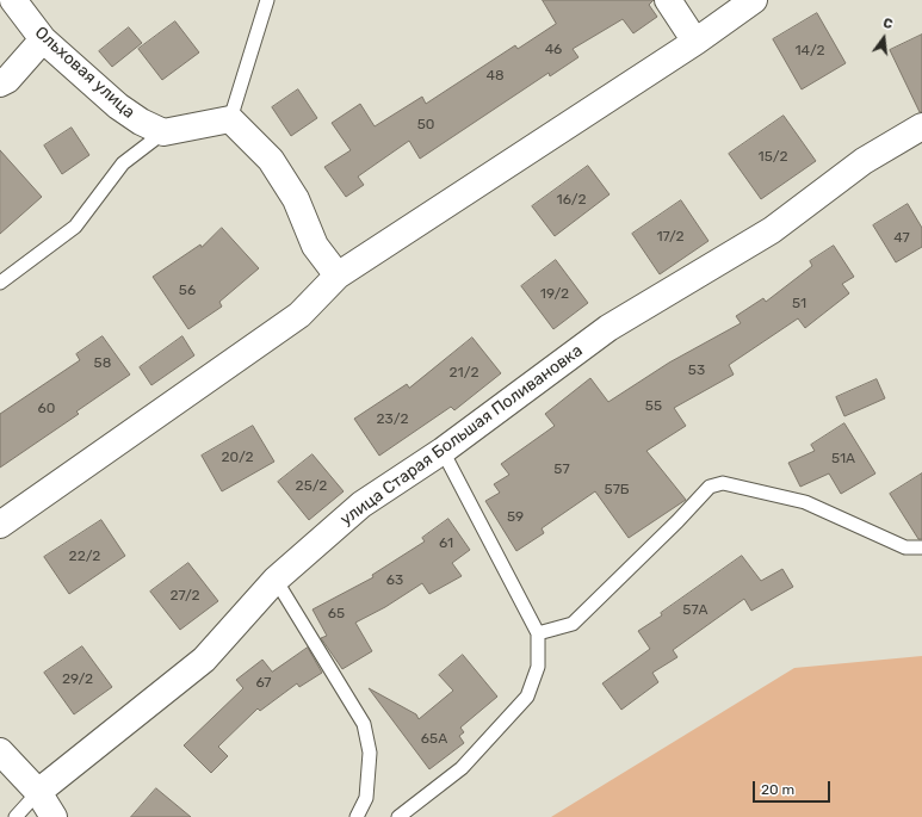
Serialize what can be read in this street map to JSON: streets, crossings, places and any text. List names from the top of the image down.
{
  "streets": {
    "street": ["Ольховая улица", "улица Старая Большая Поливановка"]
  },
  "house_numbers": [
    "46",
    "14/2",
    "48",
    "50",
    "15/2",
    "16/2",
    "17/2",
    "47",
    "56",
    "19/2",
    "51",
    "58",
    "53",
    "21/2",
    "55",
    "60",
    "23/2",
    "20/2",
    "51А",
    "57",
    "25/2",
    "57Б",
    "59",
    "61",
    "22/2",
    "63",
    "27/2",
    "57А",
    "65",
    "29/2",
    "67",
    "65А"
  ],
  "scale_bar": "20 m",
  "north": "top"
}
